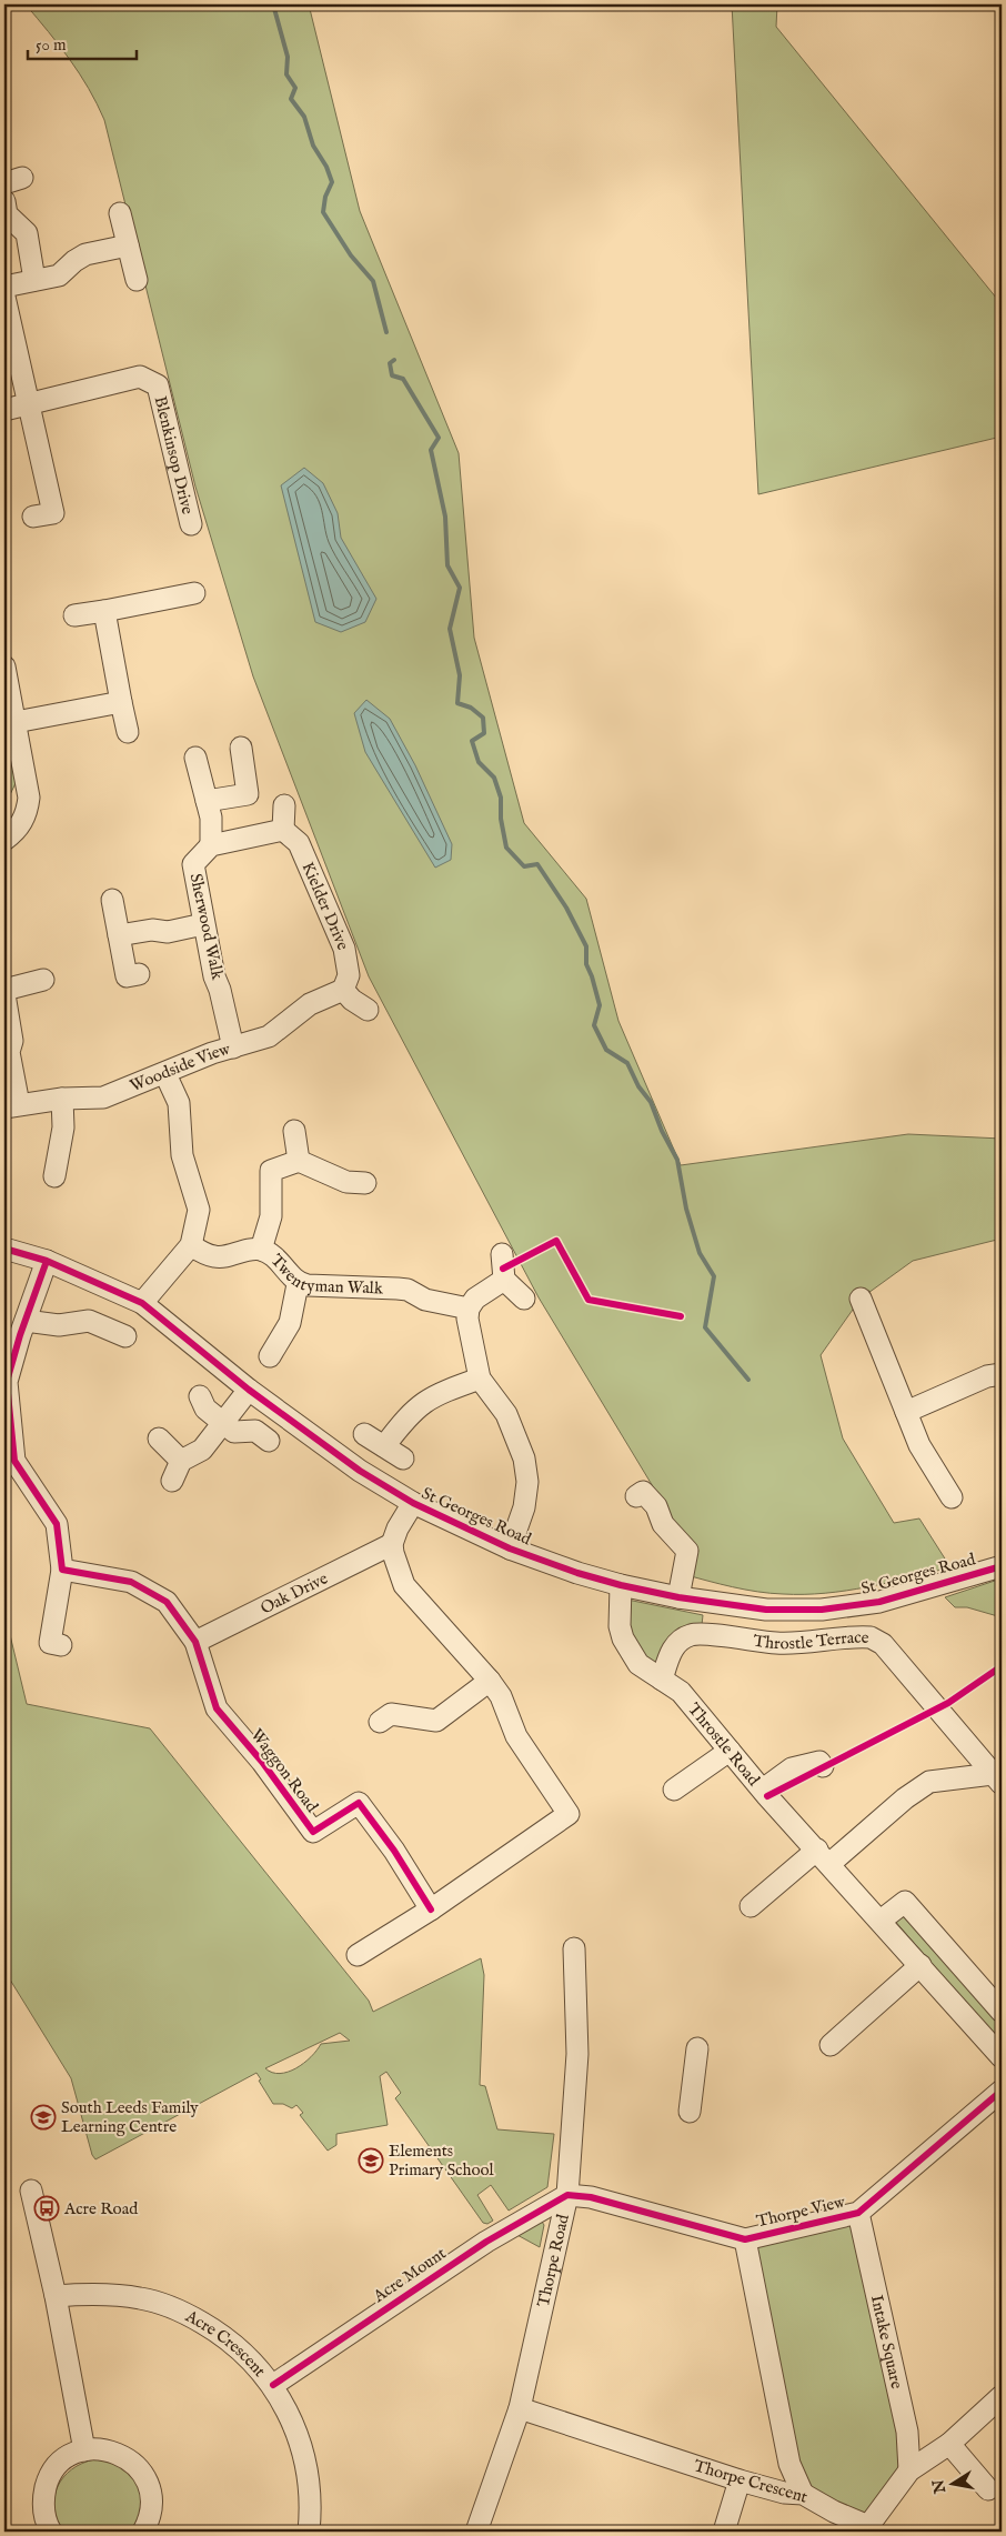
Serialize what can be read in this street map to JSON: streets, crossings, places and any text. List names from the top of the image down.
{
  "streets": {
    "street": [
      "Blenkinsop Drive",
      "Kielder Drive",
      "Sherwood Walk",
      "Woodside View",
      "Twentyman Walk",
      "St Georges Road",
      "Oak Drive",
      "Throstle Terrace",
      "Throstle Road",
      "Waggon Road",
      "Thorpe View",
      "Thorpe Road",
      "Acre Mount",
      "Intake Square",
      "Acre Crescent",
      "Thorpe Crescent"
    ]
  },
  "crossings": [
    ["Kielder Drive", "Woodside View"],
    ["Sherwood Walk", "Woodside View"],
    ["St Georges Road", "Throstle Road"],
    ["Oak Drive", "Waggon Road"],
    ["Throstle Terrace", "Throstle Road"],
    ["Thorpe View", "Thorpe Road"],
    ["Thorpe View", "Acre Mount"],
    ["Thorpe View", "Intake Square"],
    ["Thorpe Road", "Acre Mount"],
    ["Thorpe Road", "Thorpe Crescent"],
    ["Acre Mount", "Acre Crescent"],
    ["Intake Square", "Thorpe Crescent"]
  ],
  "places": {
    "school or university": ["South Leeds Family Learning Centre", "Elements Primary School"],
    "bus stop": ["Acre Road"]
  },
  "scale_bar": "50 m",
  "north": "left"
}
